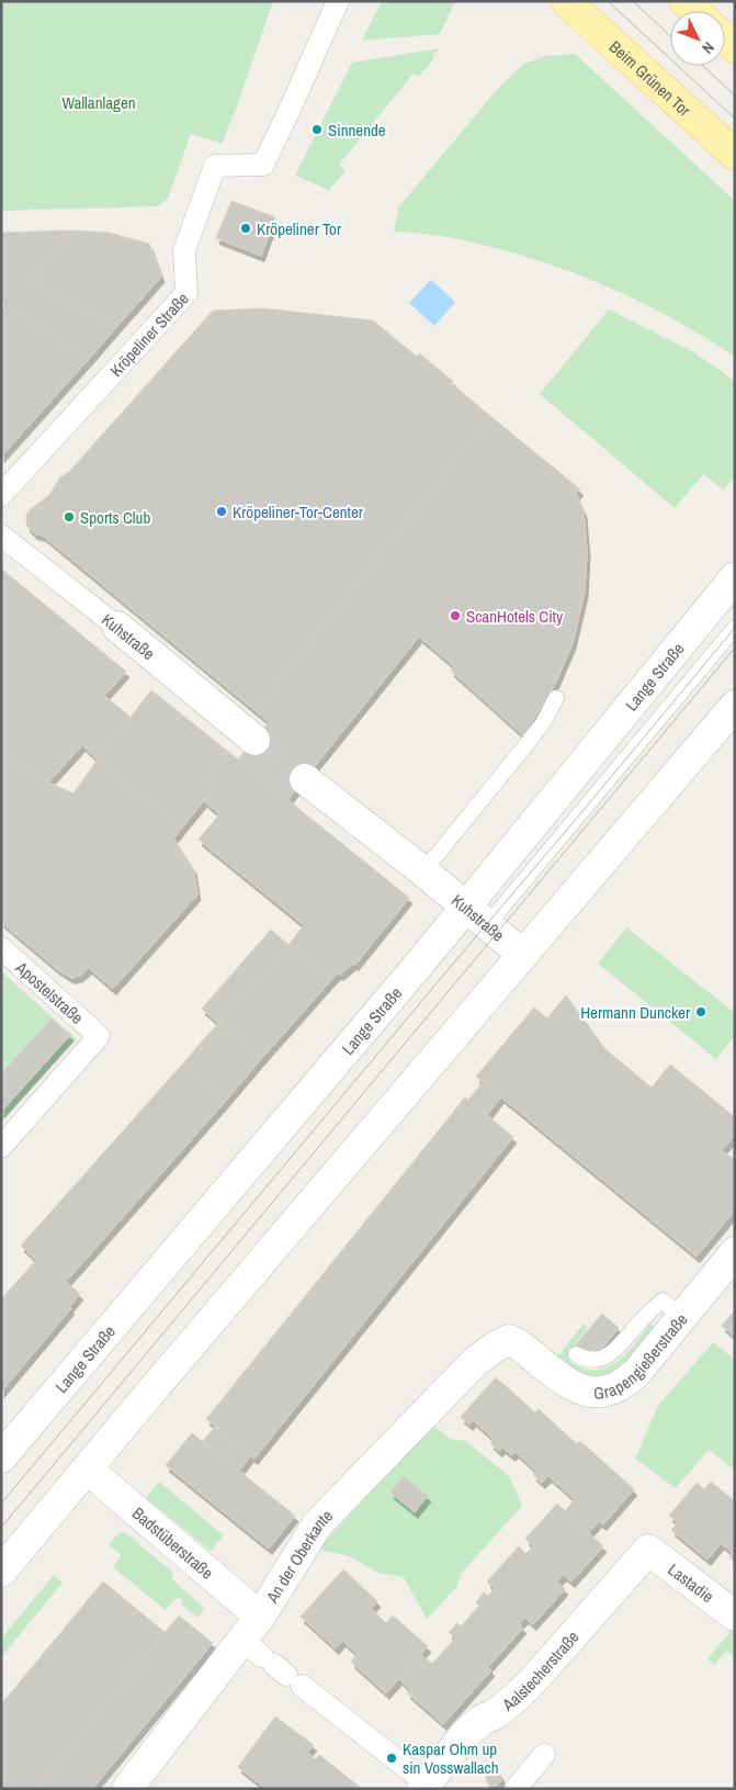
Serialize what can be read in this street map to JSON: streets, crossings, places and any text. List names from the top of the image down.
{
  "streets": {
    "main road": ["Beim Grünen Tor"],
    "street": [
      "Kröpeliner Straße",
      "Kuhstraße",
      "Lange Straße",
      "Apostelstraße",
      "Grapengießerstraße",
      "Badstüberstraße",
      "An der Oberkante",
      "Lastadie",
      "Aalstecherstraße"
    ]
  },
  "crossings": [
    ["Kuhstraße", "Lange Straße"],
    ["Grapengießerstraße", "An der Oberkante"],
    ["Badstüberstraße", "An der Oberkante"],
    ["Badstüberstraße", "Aalstecherstraße"],
    ["Lastadie", "Aalstecherstraße"]
  ],
  "parks": ["Wallanlagen"],
  "places": [
    "Sinnende",
    "Kröpeliner Tor",
    "Kröpeliner-Tor-Center",
    "Sports Club",
    "ScanHotels City",
    "Hermann Duncker",
    "Kaspar Ohm up sin Vosswallach"
  ],
  "north": "bottom right"
}
